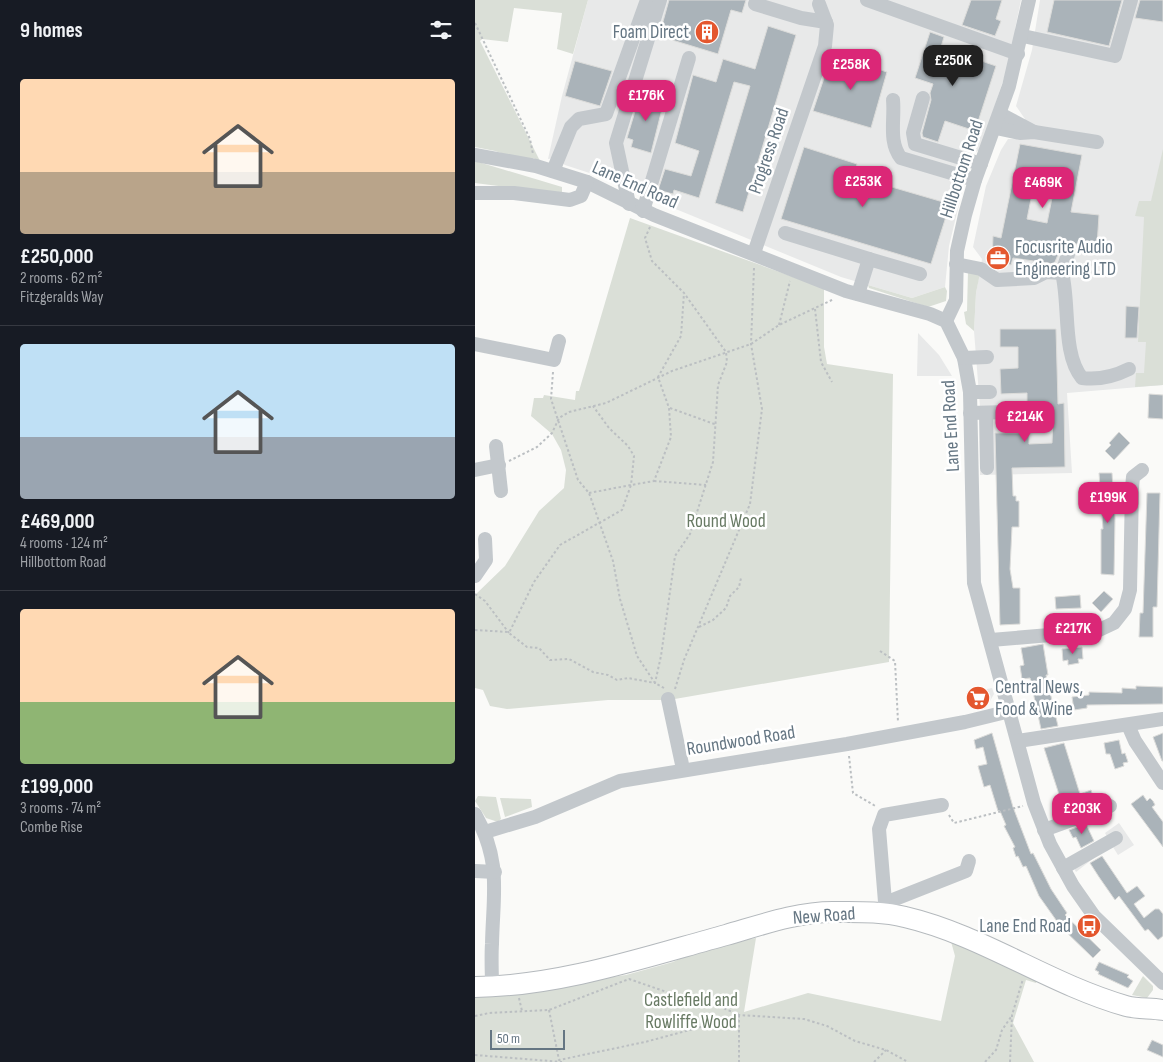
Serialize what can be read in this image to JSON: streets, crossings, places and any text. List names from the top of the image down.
{
  "streets": {
    "highway": ["New Road"],
    "street": [
      "Progress Road",
      "Hillbottom Road",
      "Lane End Road",
      "Roundwood Road"
    ]
  },
  "crossings": [
    ["Progress Road", "Lane End Road"],
    ["Hillbottom Road", "Lane End Road"],
    ["Lane End Road", "Roundwood Road"]
  ],
  "parks": ["Round Wood", "Castlefield and Rowliffe Wood"],
  "places": {
    "building": ["Foam Direct"],
    "office": ["Focusrite Audio Engineering LTD"],
    "supermarket": ["Central News, Food & Wine"],
    "bus stop": ["Lane End Road"]
  },
  "scale_bar": "50 m",
  "page": {
    "heading": "9 homes",
    "price": [
      "£250K",
      "£258K",
      "£176K",
      "£253K",
      "£469K",
      "£214K",
      "£199K",
      "£217K",
      "£203K"
    ],
    "list": [
      {
        "name": "£250,000",
        "note": "2 rooms · 62 m² · Fitzgeralds Way"
      },
      {
        "name": "£469,000",
        "note": "4 rooms · 124 m² · Hillbottom Road"
      },
      {
        "name": "£199,000",
        "note": "3 rooms · 74 m² · Combe Rise"
      }
    ],
    "scale": "50 m"
  }
}
